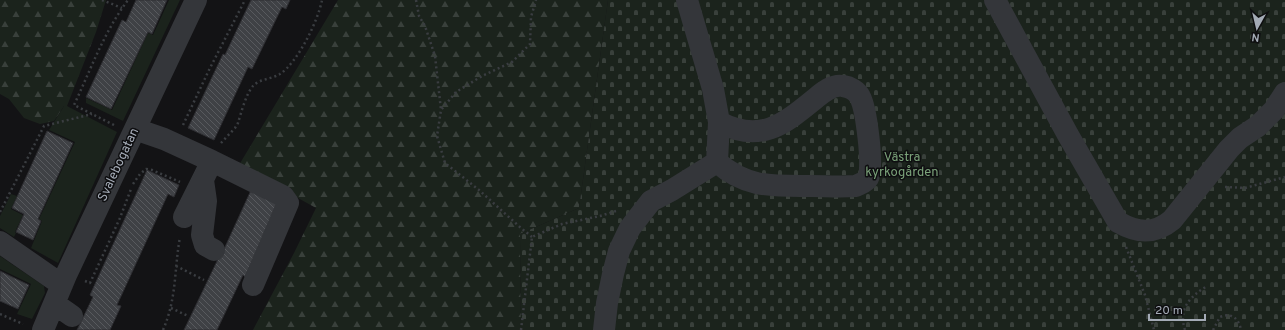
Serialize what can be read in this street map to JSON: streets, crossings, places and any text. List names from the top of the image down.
{
  "streets": {
    "street": ["Svalebogatan"]
  },
  "parks": ["Västra kyrkogården"],
  "scale_bar": "20 m",
  "north": "bottom"
}
